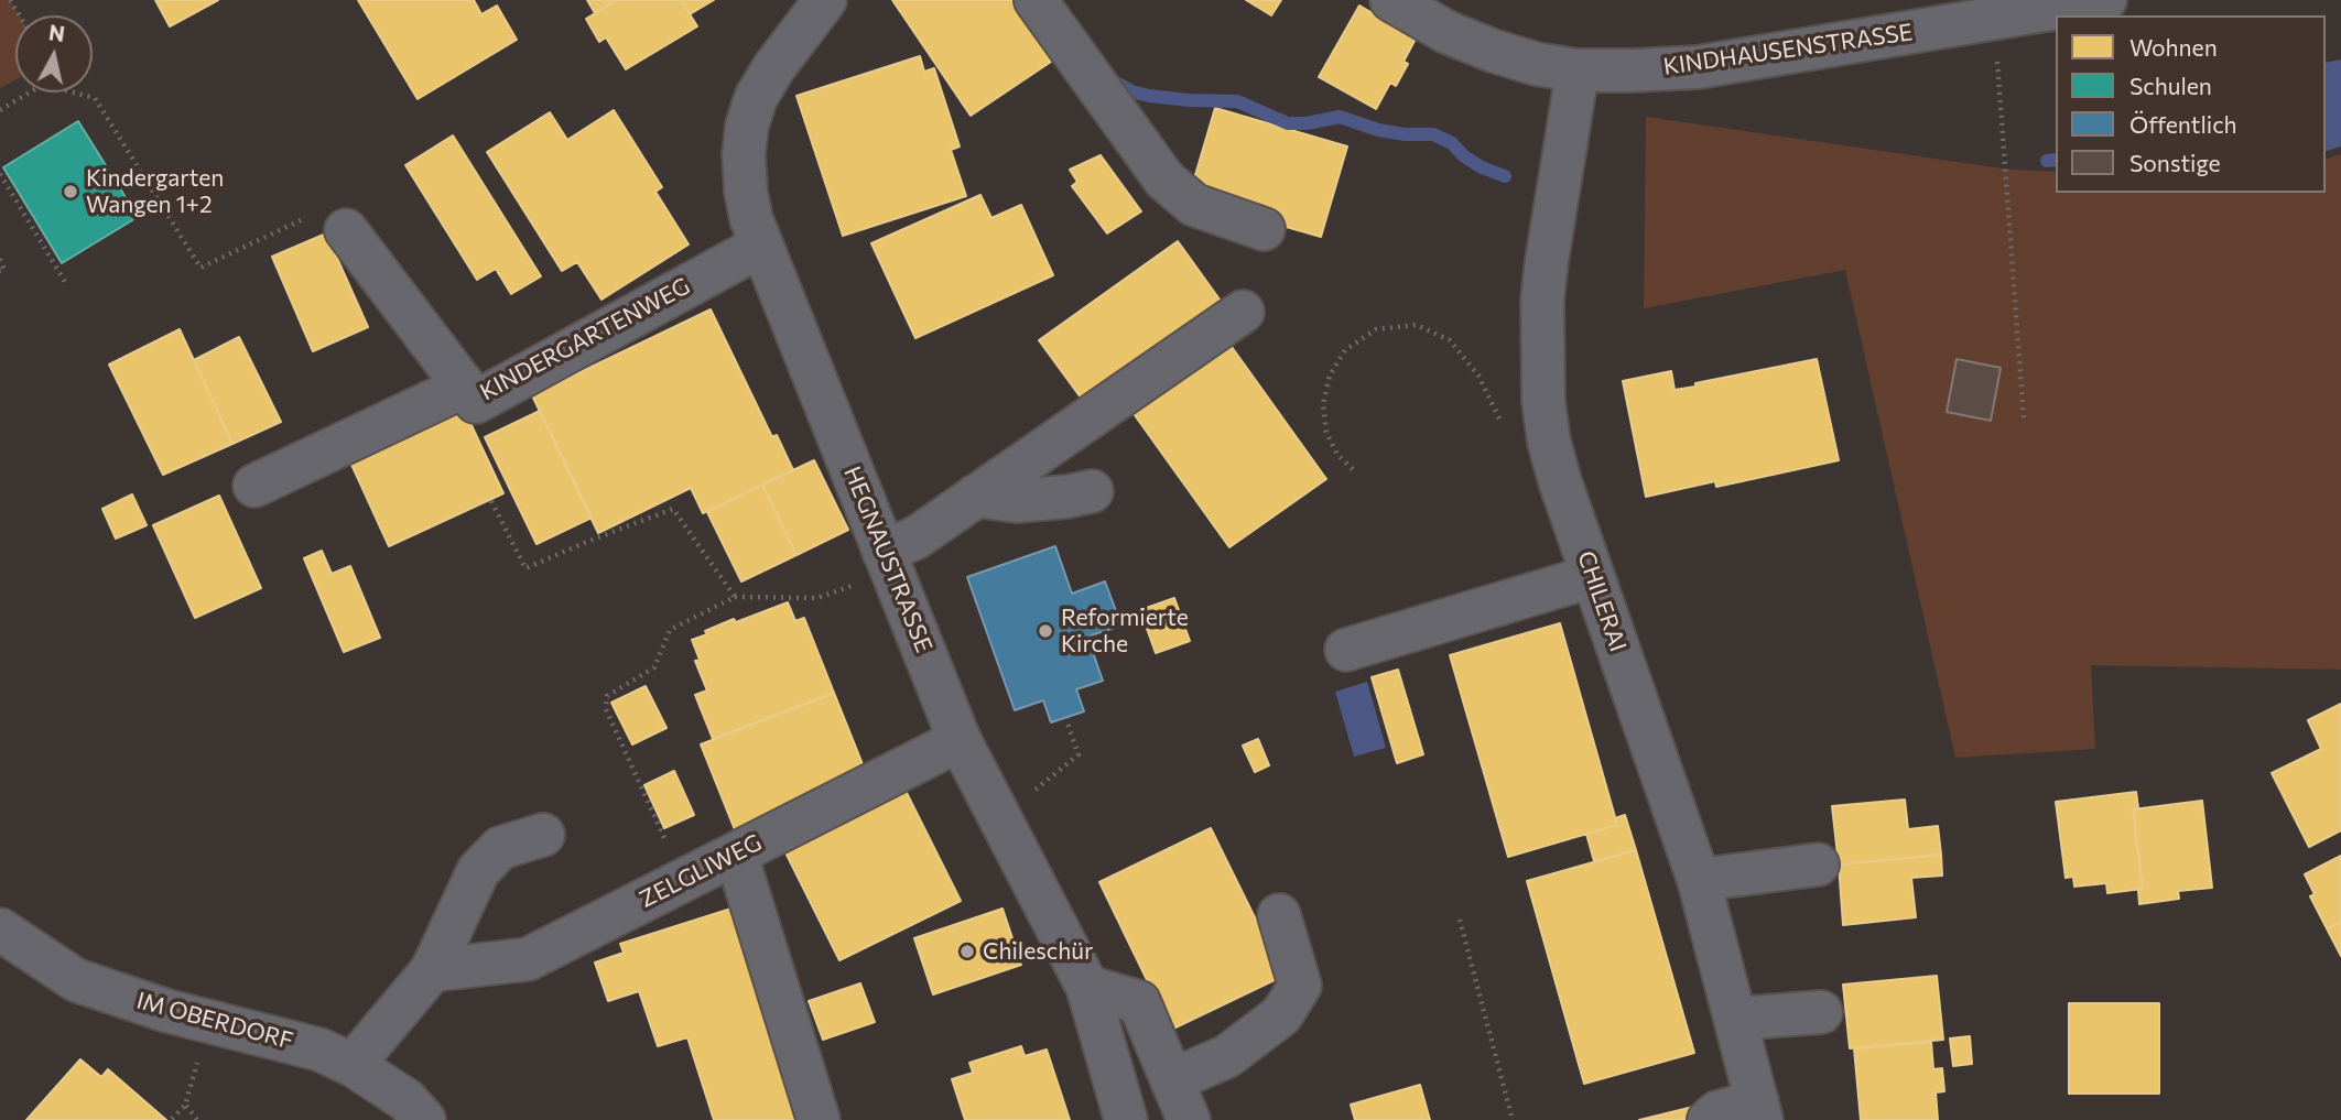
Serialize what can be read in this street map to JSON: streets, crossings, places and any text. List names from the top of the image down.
{
  "streets": {
    "street": [
      "KINDHAUSENSTRASSE",
      "KINDERGARTENWEG",
      "HEGNAUSTRASSE",
      "CHILERAI",
      "ZELGLIWEG",
      "IM OBERDORF"
    ]
  },
  "crossings": [
    ["KINDHAUSENSTRASSE", "CHILERAI"],
    ["KINDERGARTENWEG", "HEGNAUSTRASSE"],
    ["HEGNAUSTRASSE", "ZELGLIWEG"]
  ],
  "places": ["Kindergarten Wangen 1+2", "Reformierte Kirche", "Chileschür"],
  "legend": [
    "Wohnen",
    "Schulen",
    "Öffentlich",
    "Sonstige"
  ],
  "north": "top"
}
